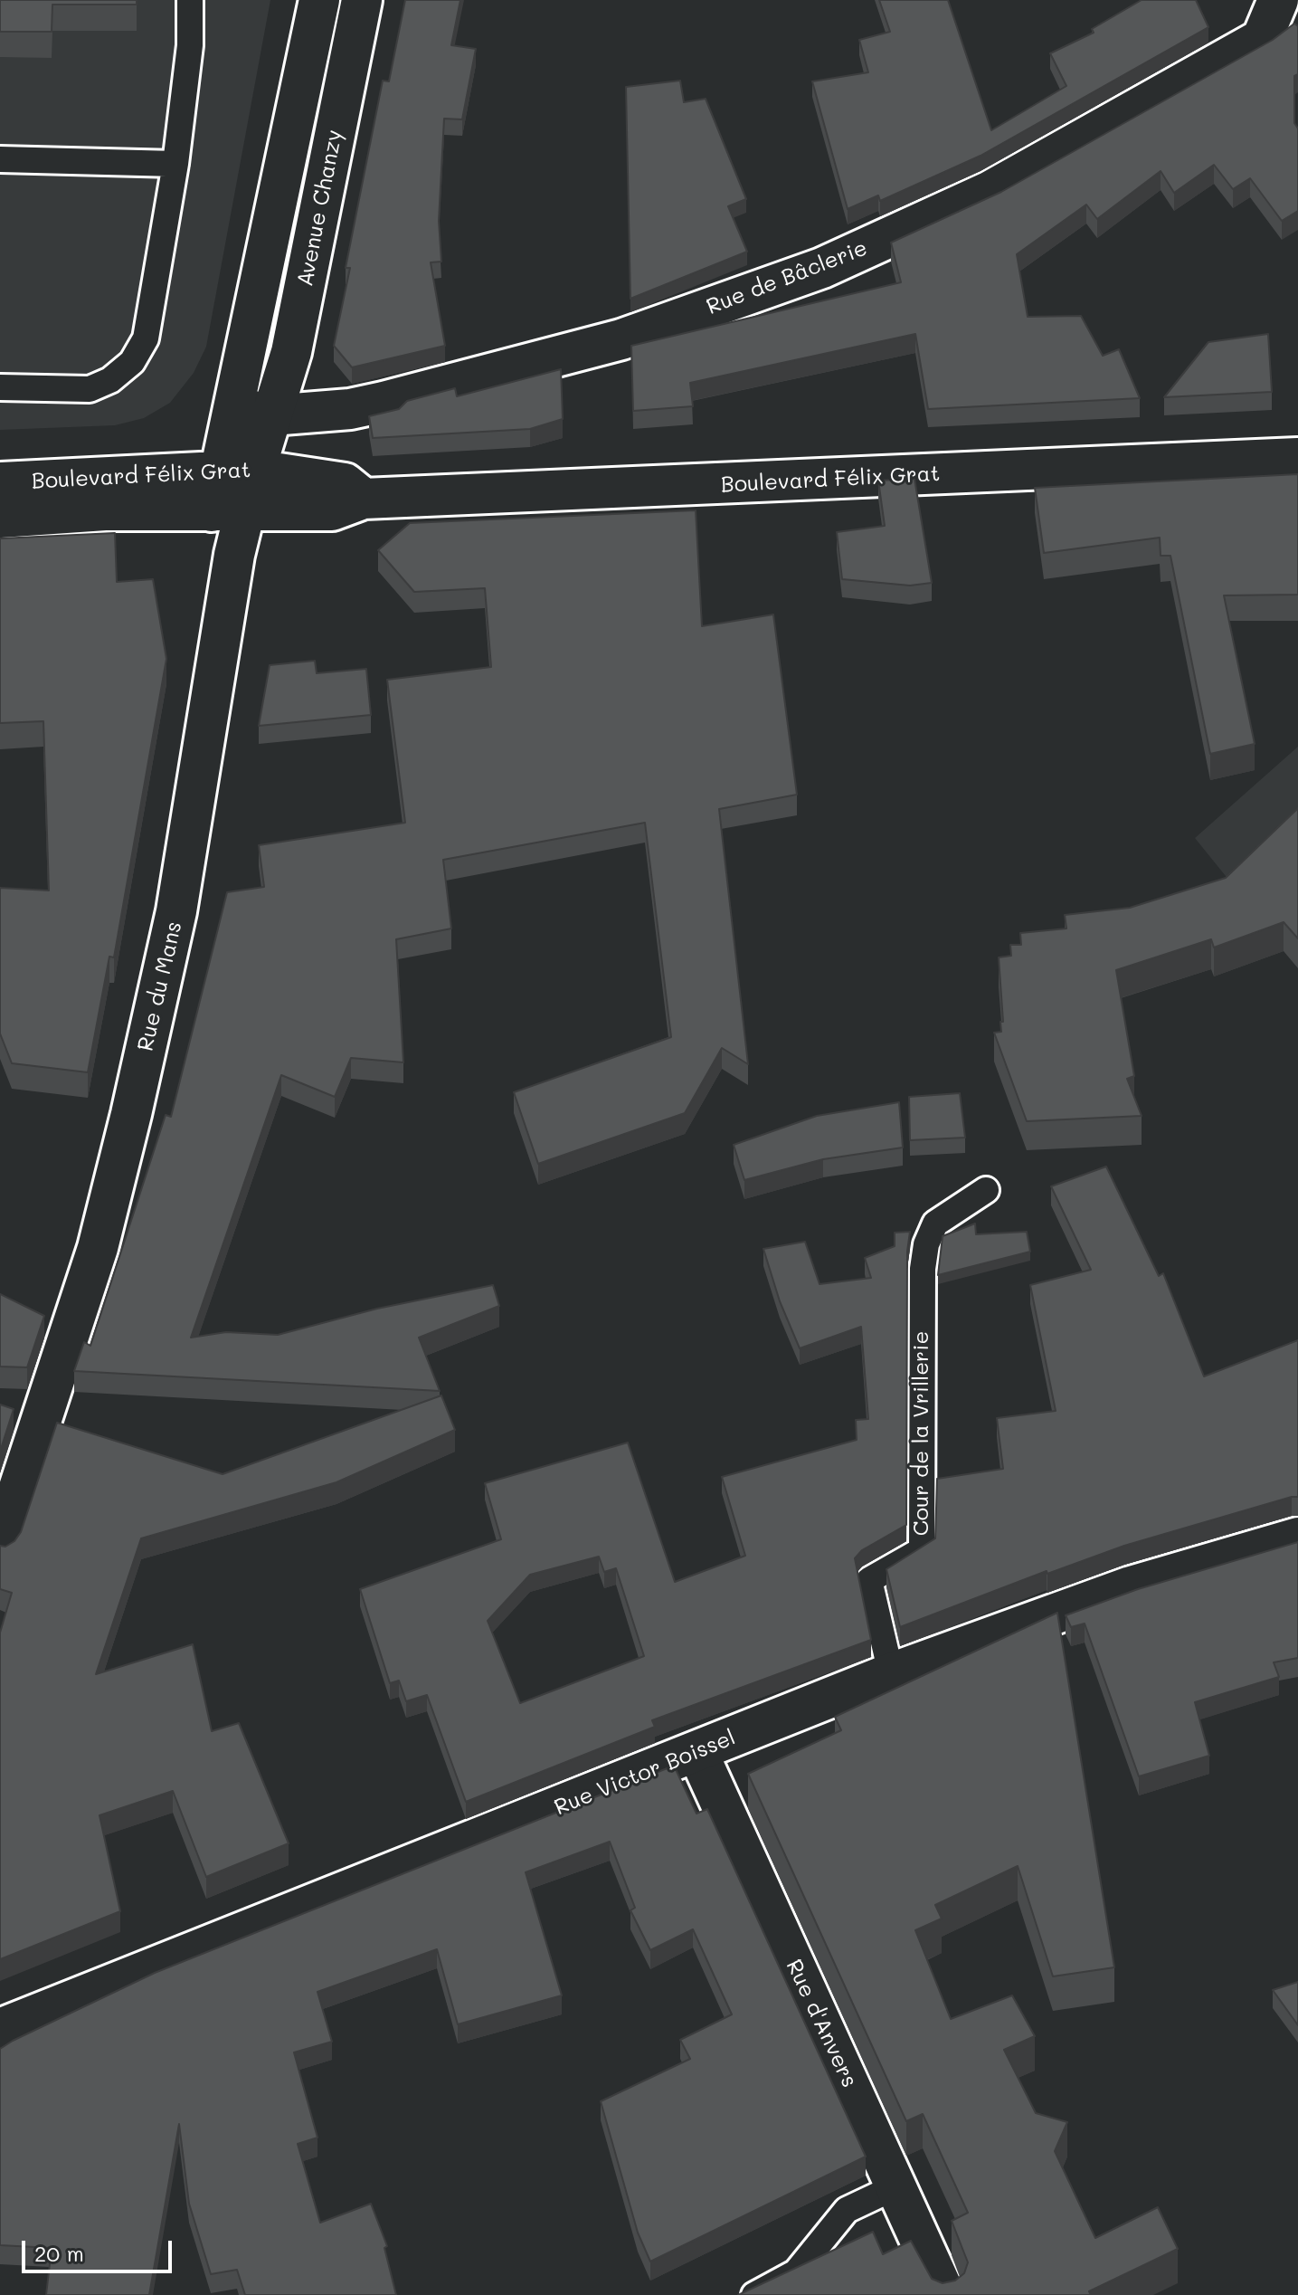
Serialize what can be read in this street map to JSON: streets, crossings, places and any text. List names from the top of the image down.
{
  "streets": {
    "street": [
      "Avenue Chanzy",
      "Rue de Bâclerie",
      "Boulevard Félix Grat",
      "Rue du Mans",
      "Rue Victor Boissel",
      "Rue d'Anvers"
    ],
    "lane": ["Cour de la Vrillerie"]
  },
  "crossings": [
    ["Avenue Chanzy", "Rue de Bâclerie"],
    ["Avenue Chanzy", "Rue du Mans"],
    ["Rue de Bâclerie", "Rue du Mans"],
    ["Boulevard Félix Grat", "Rue du Mans"],
    ["Cour de la Vrillerie", "Rue Victor Boissel"],
    ["Rue Victor Boissel", "Rue d'Anvers"]
  ],
  "scale_bar": "20 m"
}
